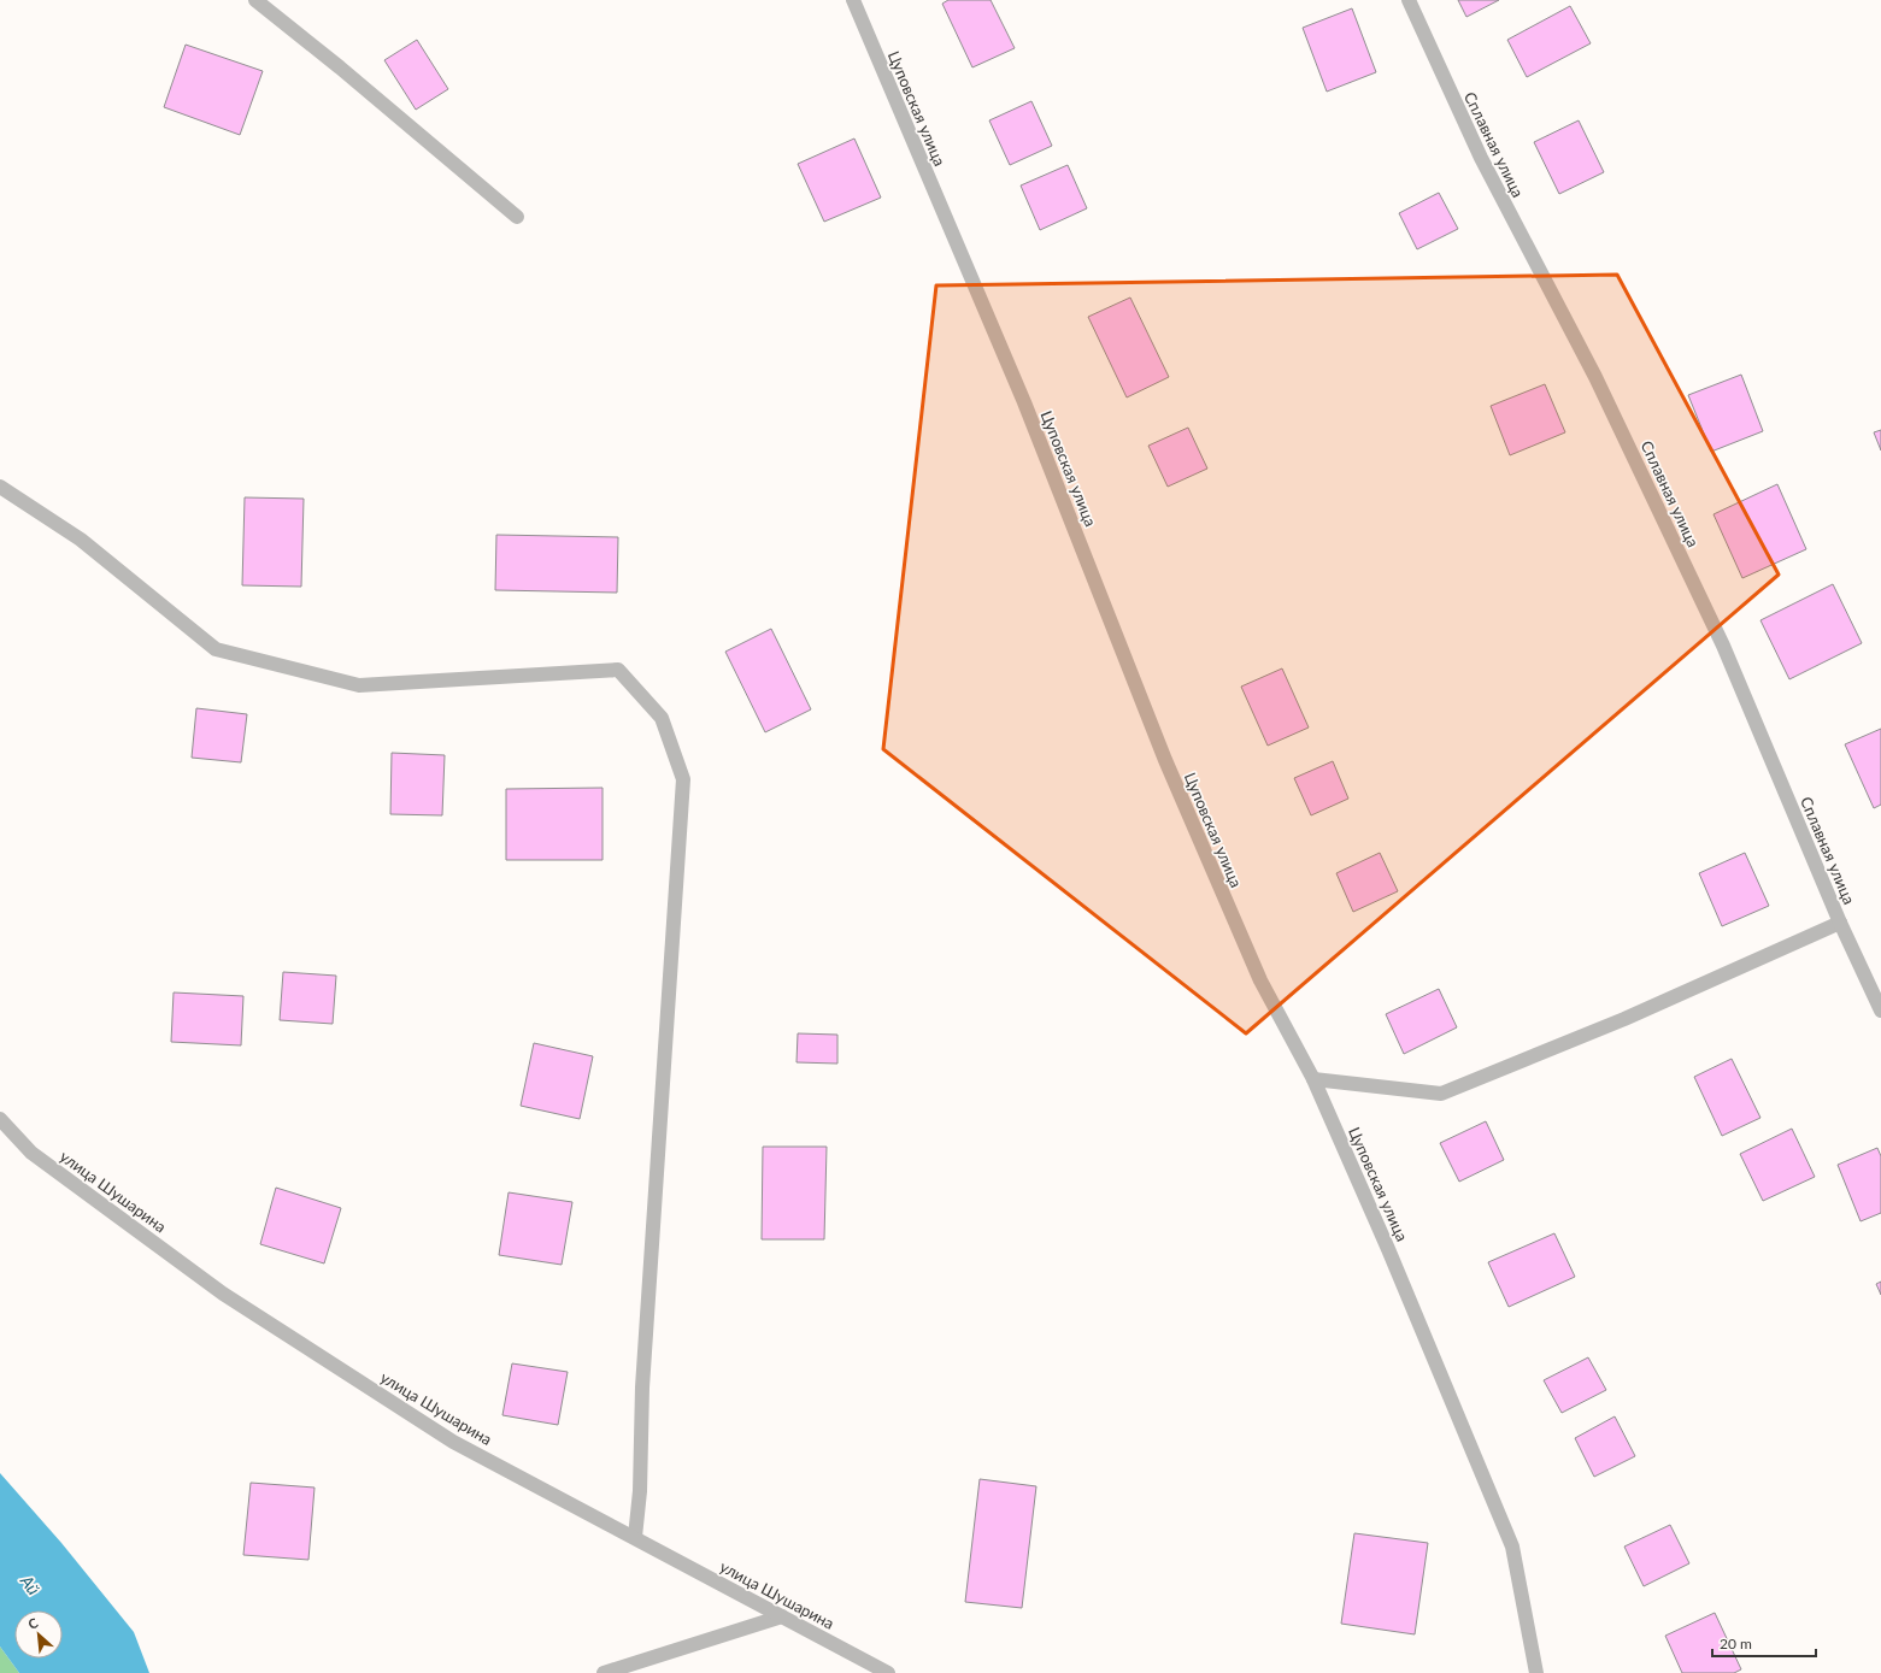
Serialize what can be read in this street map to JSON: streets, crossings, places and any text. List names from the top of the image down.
{
  "streets": {
    "street": ["Цуповская улица", "Сплавная улица", "улица Шушарина"]
  },
  "water": ["Ай"],
  "scale_bar": "20 m",
  "north": "top left"
}
